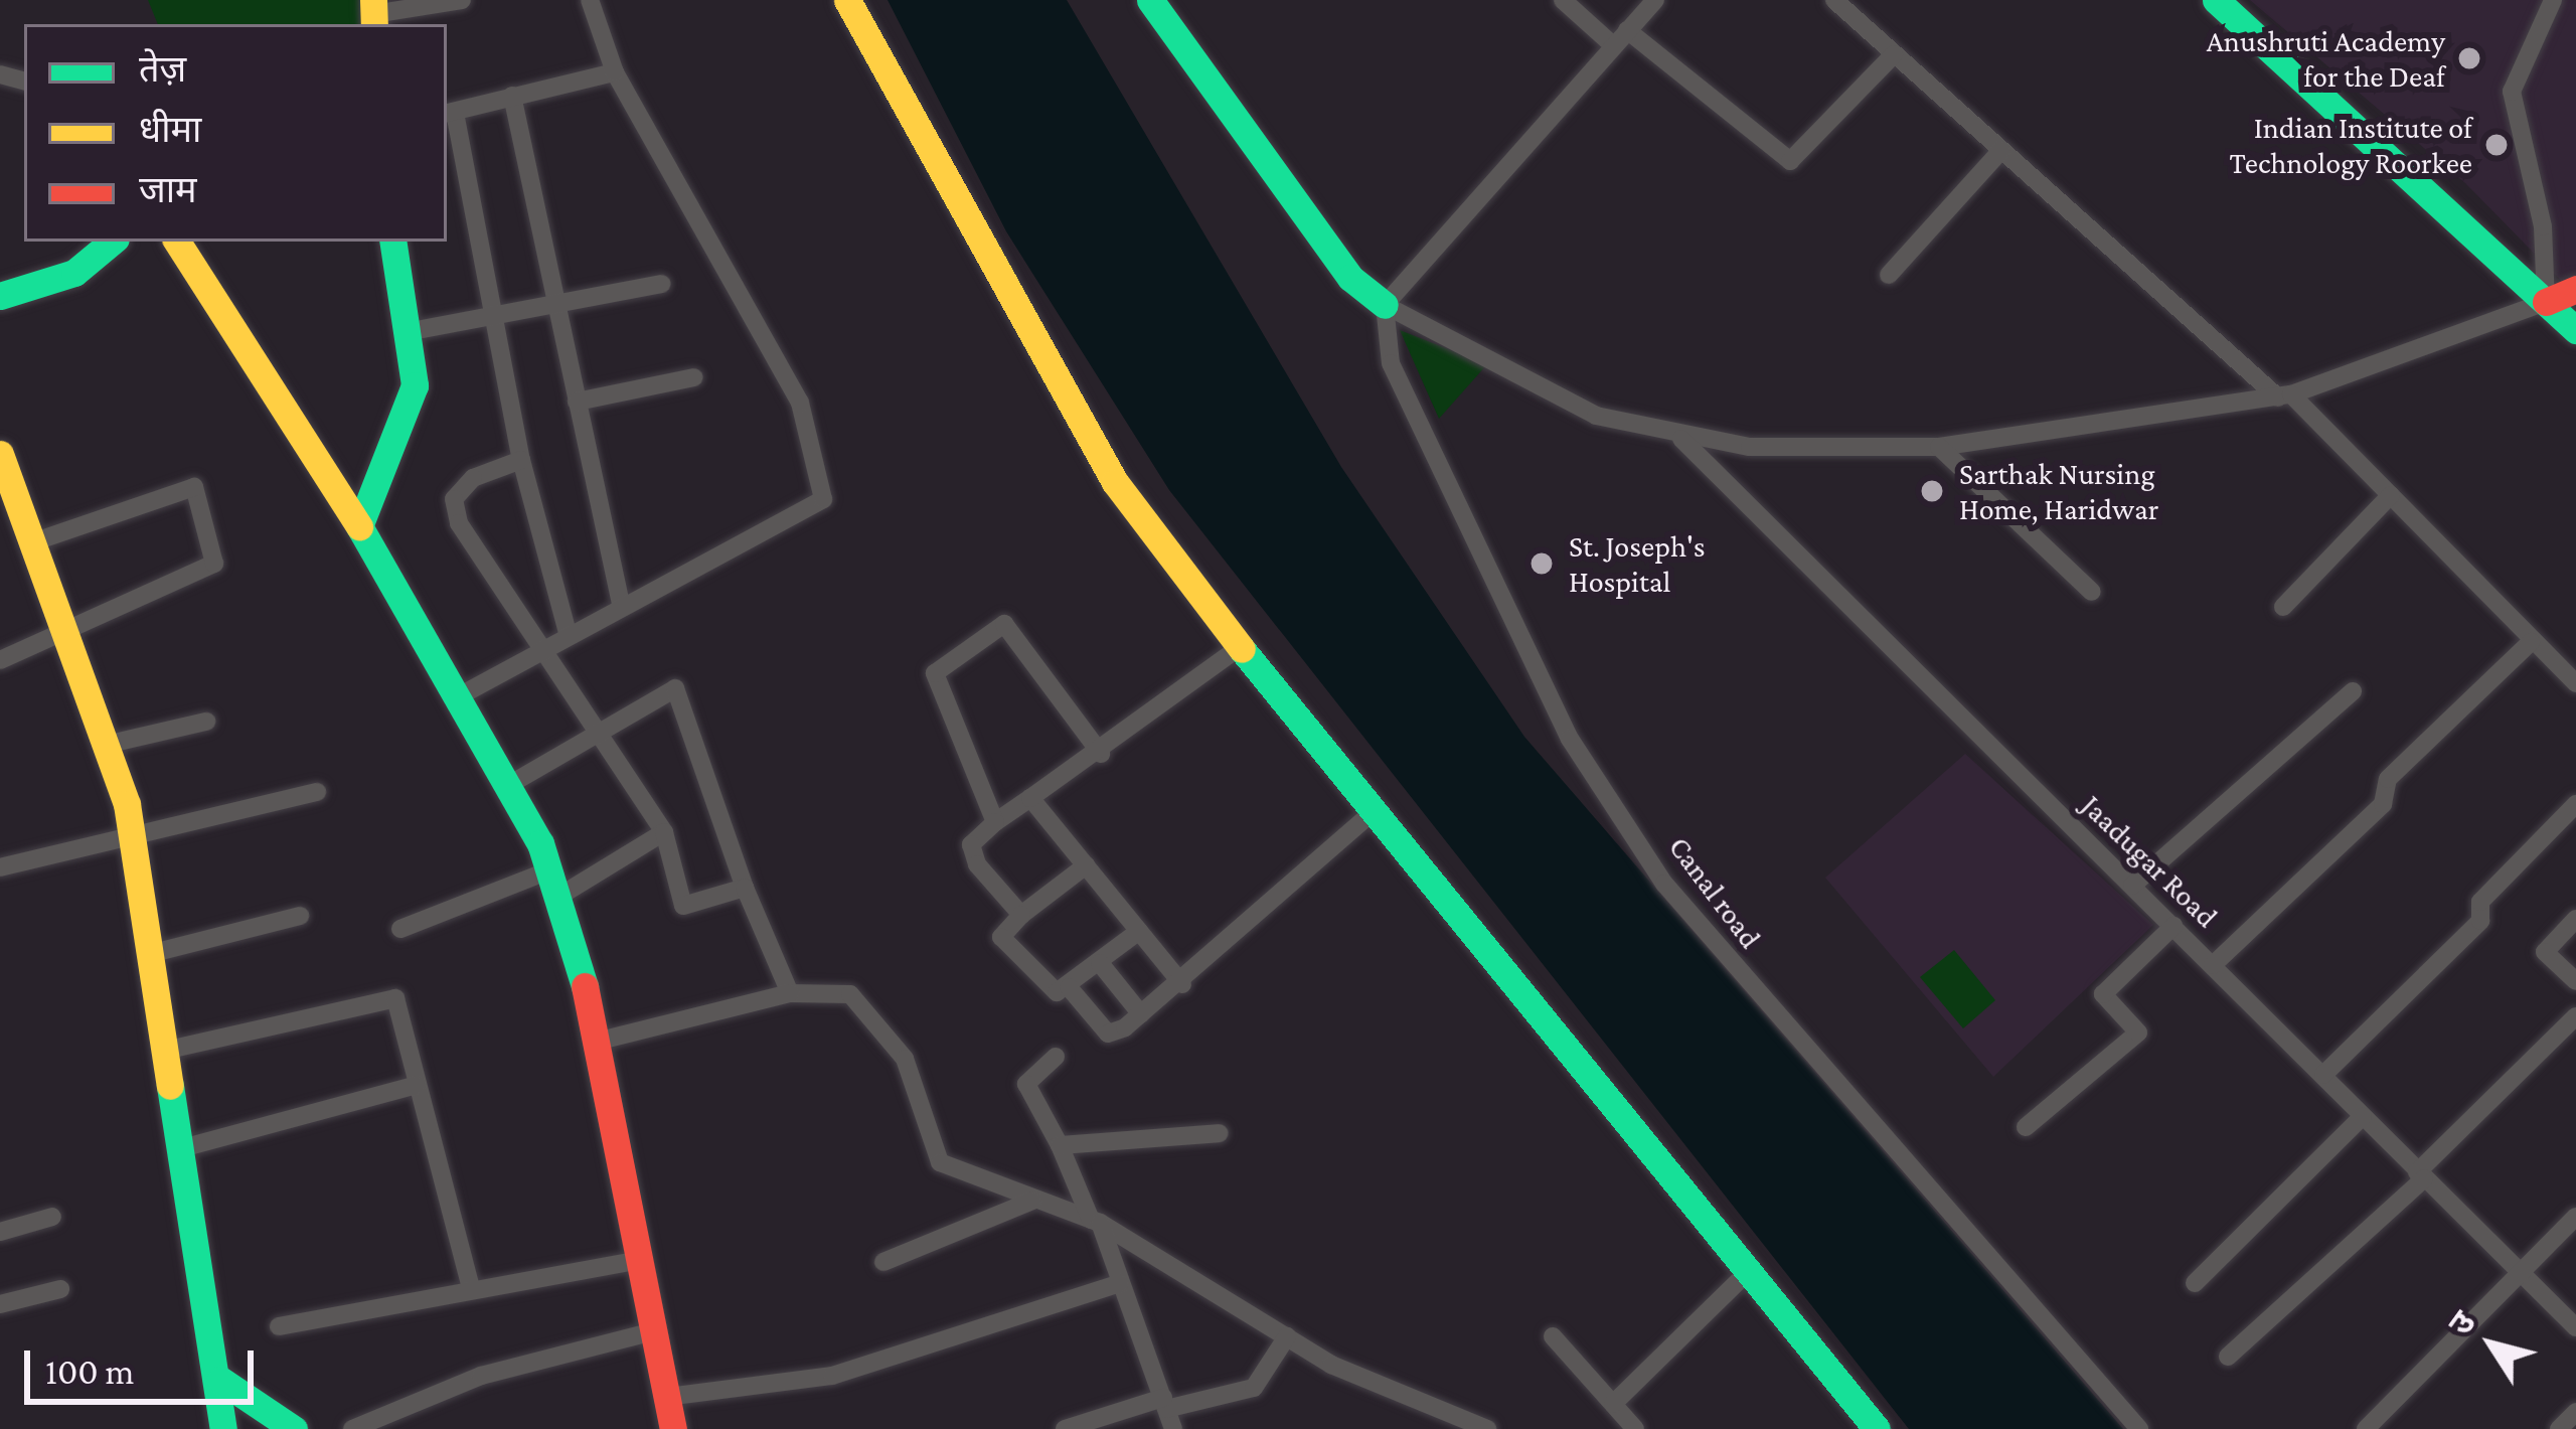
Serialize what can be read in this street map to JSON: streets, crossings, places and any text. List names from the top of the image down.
{
  "streets": {
    "street": ["Jaadugar Road", "Canal road"]
  },
  "places": [
    "Anushruti Academy for the Deaf",
    "Indian Institute of Technology Roorkee",
    "Sarthak Nursing Home, Haridwar",
    "St. Joseph's Hospital"
  ],
  "legend": ["तेज़", "धीमा", "जाम"],
  "scale_bar": "100 m",
  "north": "top left"
}
